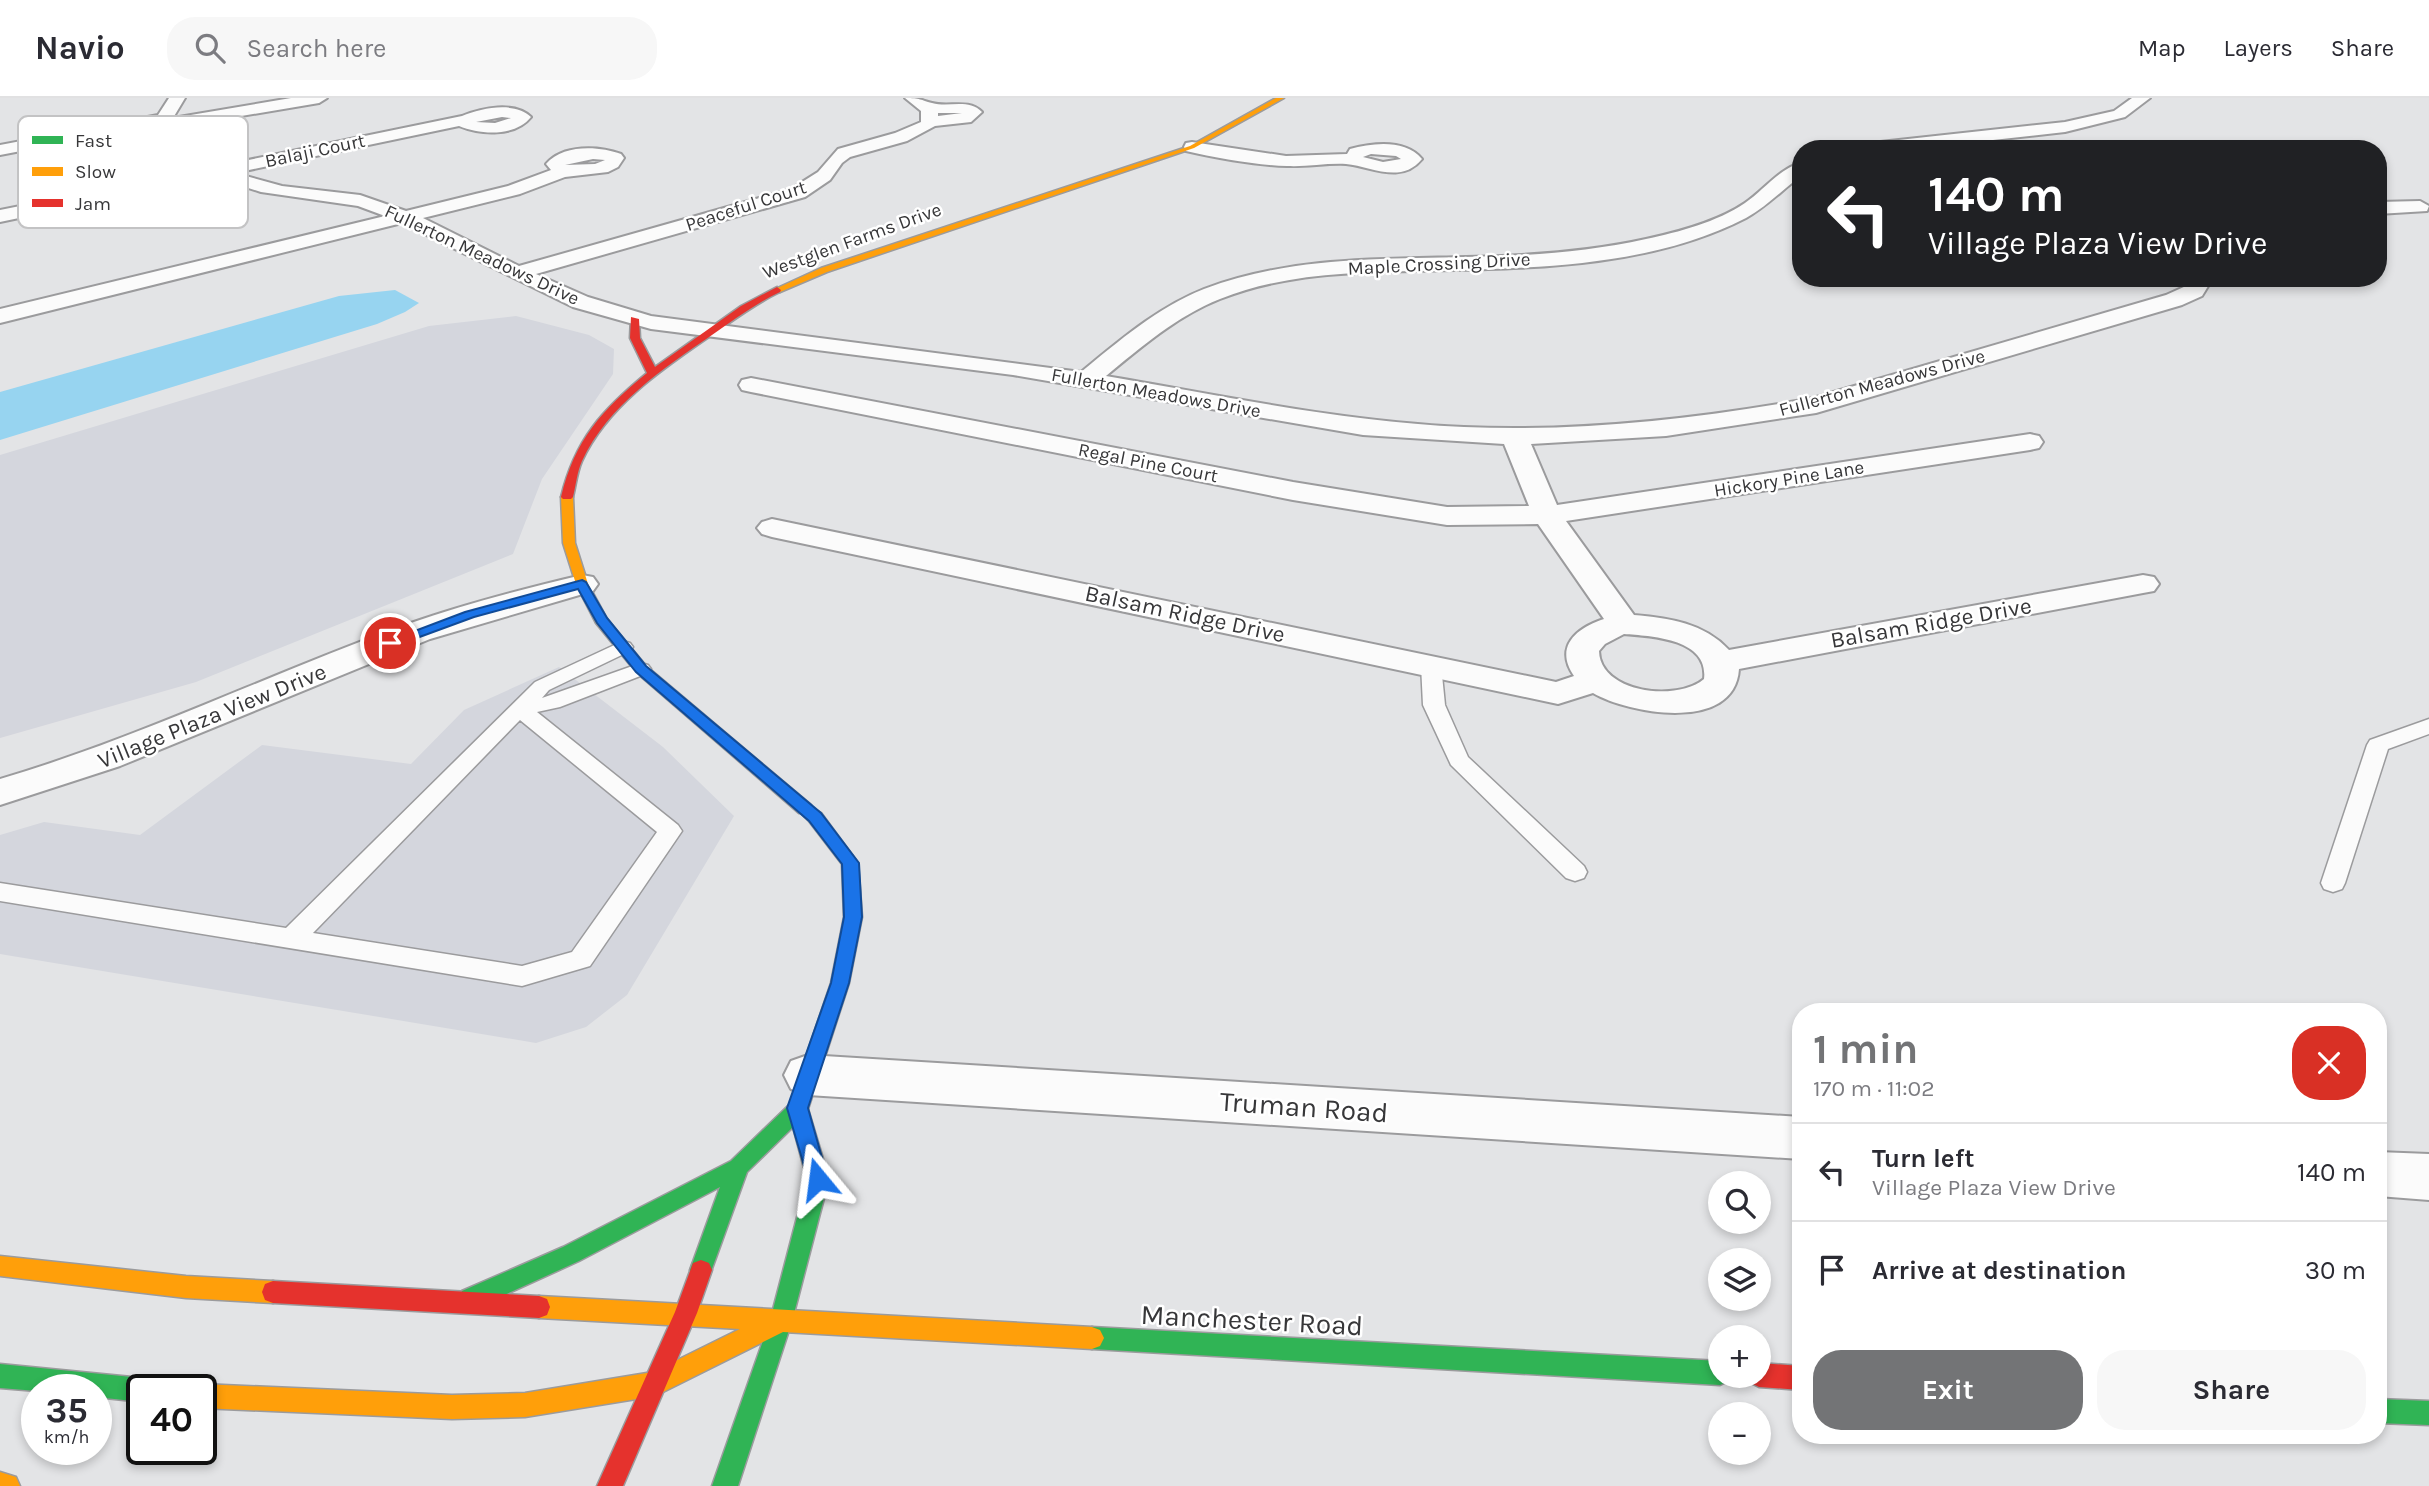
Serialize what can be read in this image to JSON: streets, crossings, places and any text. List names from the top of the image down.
{
  "streets": {
    "main road": ["Westglen Farms Drive", "Manchester Road"],
    "street": [
      "Balaji Court",
      "Peaceful Court",
      "Fullerton Meadows Drive",
      "Maple Crossing Drive",
      "Regal Pine Court",
      "Hickory Pine Lane",
      "Balsam Ridge Drive",
      "Village Plaza View Drive",
      "Truman Road"
    ]
  },
  "crossings": [
    ["Peaceful Court", "Fullerton Meadows Drive"],
    ["Westglen Farms Drive", "Fullerton Meadows Drive"],
    ["Westglen Farms Drive", "Village Plaza View Drive"],
    ["Westglen Farms Drive", "Truman Road"],
    ["Westglen Farms Drive", "Manchester Road"],
    ["Fullerton Meadows Drive", "Maple Crossing Drive"],
    ["Regal Pine Court", "Hickory Pine Lane"]
  ],
  "legend": ["Fast", "Slow", "Jam"],
  "page": {
    "header": "Navio",
    "search": "Search here",
    "nav": ["Map", "Layers", "Share"],
    "turn": ["140 m", "Village Plaza View Drive"],
    "heading": ["1 min", "170 m · 11:02"],
    "list": [
      {
        "name": "Turn left",
        "note": "Village Plaza View Drive",
        "value": "140 m"
      },
      {
        "name": "Arrive at destination",
        "value": "30 m"
      }
    ],
    "map_buttons": ["+", "−"],
    "buttons": ["Exit", "Share"],
    "speed": "35 km/h",
    "limit": "40"
  }
}
